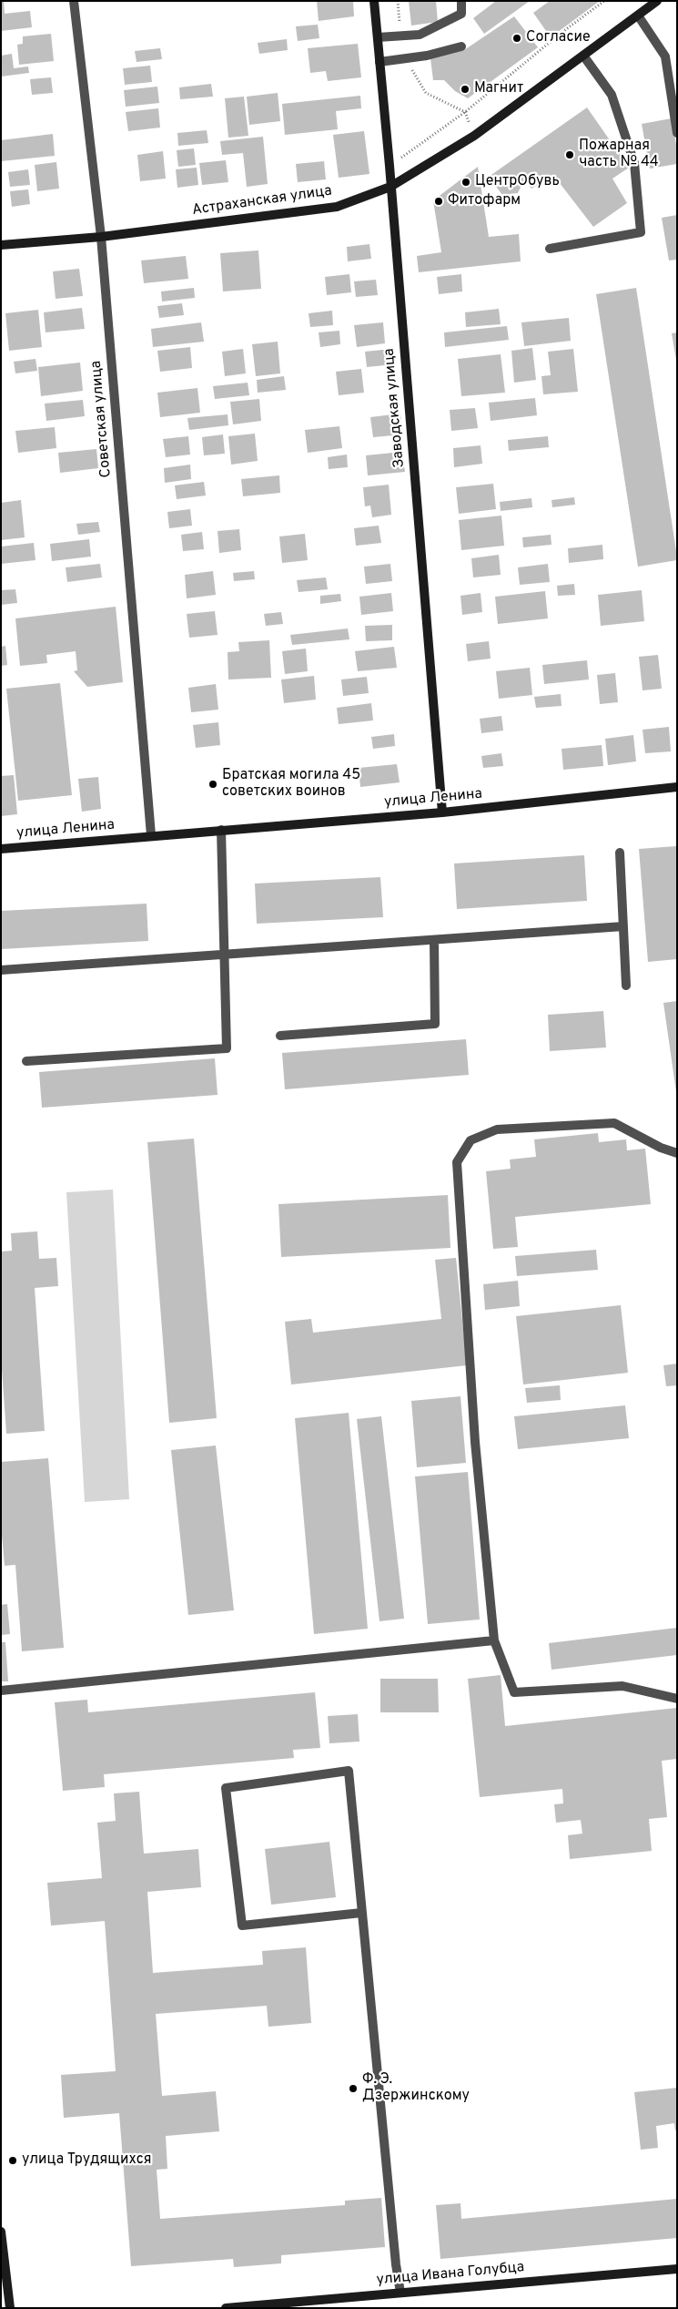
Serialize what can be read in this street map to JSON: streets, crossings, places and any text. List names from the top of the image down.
{
  "streets": {
    "street": [
      "Астраханская улица",
      "Заводская улица",
      "Советская улица",
      "улица Ленина",
      "улица Ивана Голубца"
    ]
  },
  "crossings": [
    ["Астраханская улица", "Заводская улица"],
    ["Астраханская улица", "Советская улица"],
    ["Заводская улица", "улица Ленина"],
    ["Советская улица", "улица Ленина"]
  ],
  "places": [
    "Согласие",
    "Магнит",
    "Пожарная часть № 44",
    "ЦентрОбувь",
    "Фитофарм",
    "Братская могила 45 советских воинов",
    "Ф. Э. Дзержинскому",
    "улица Трудящихся"
  ]
}
